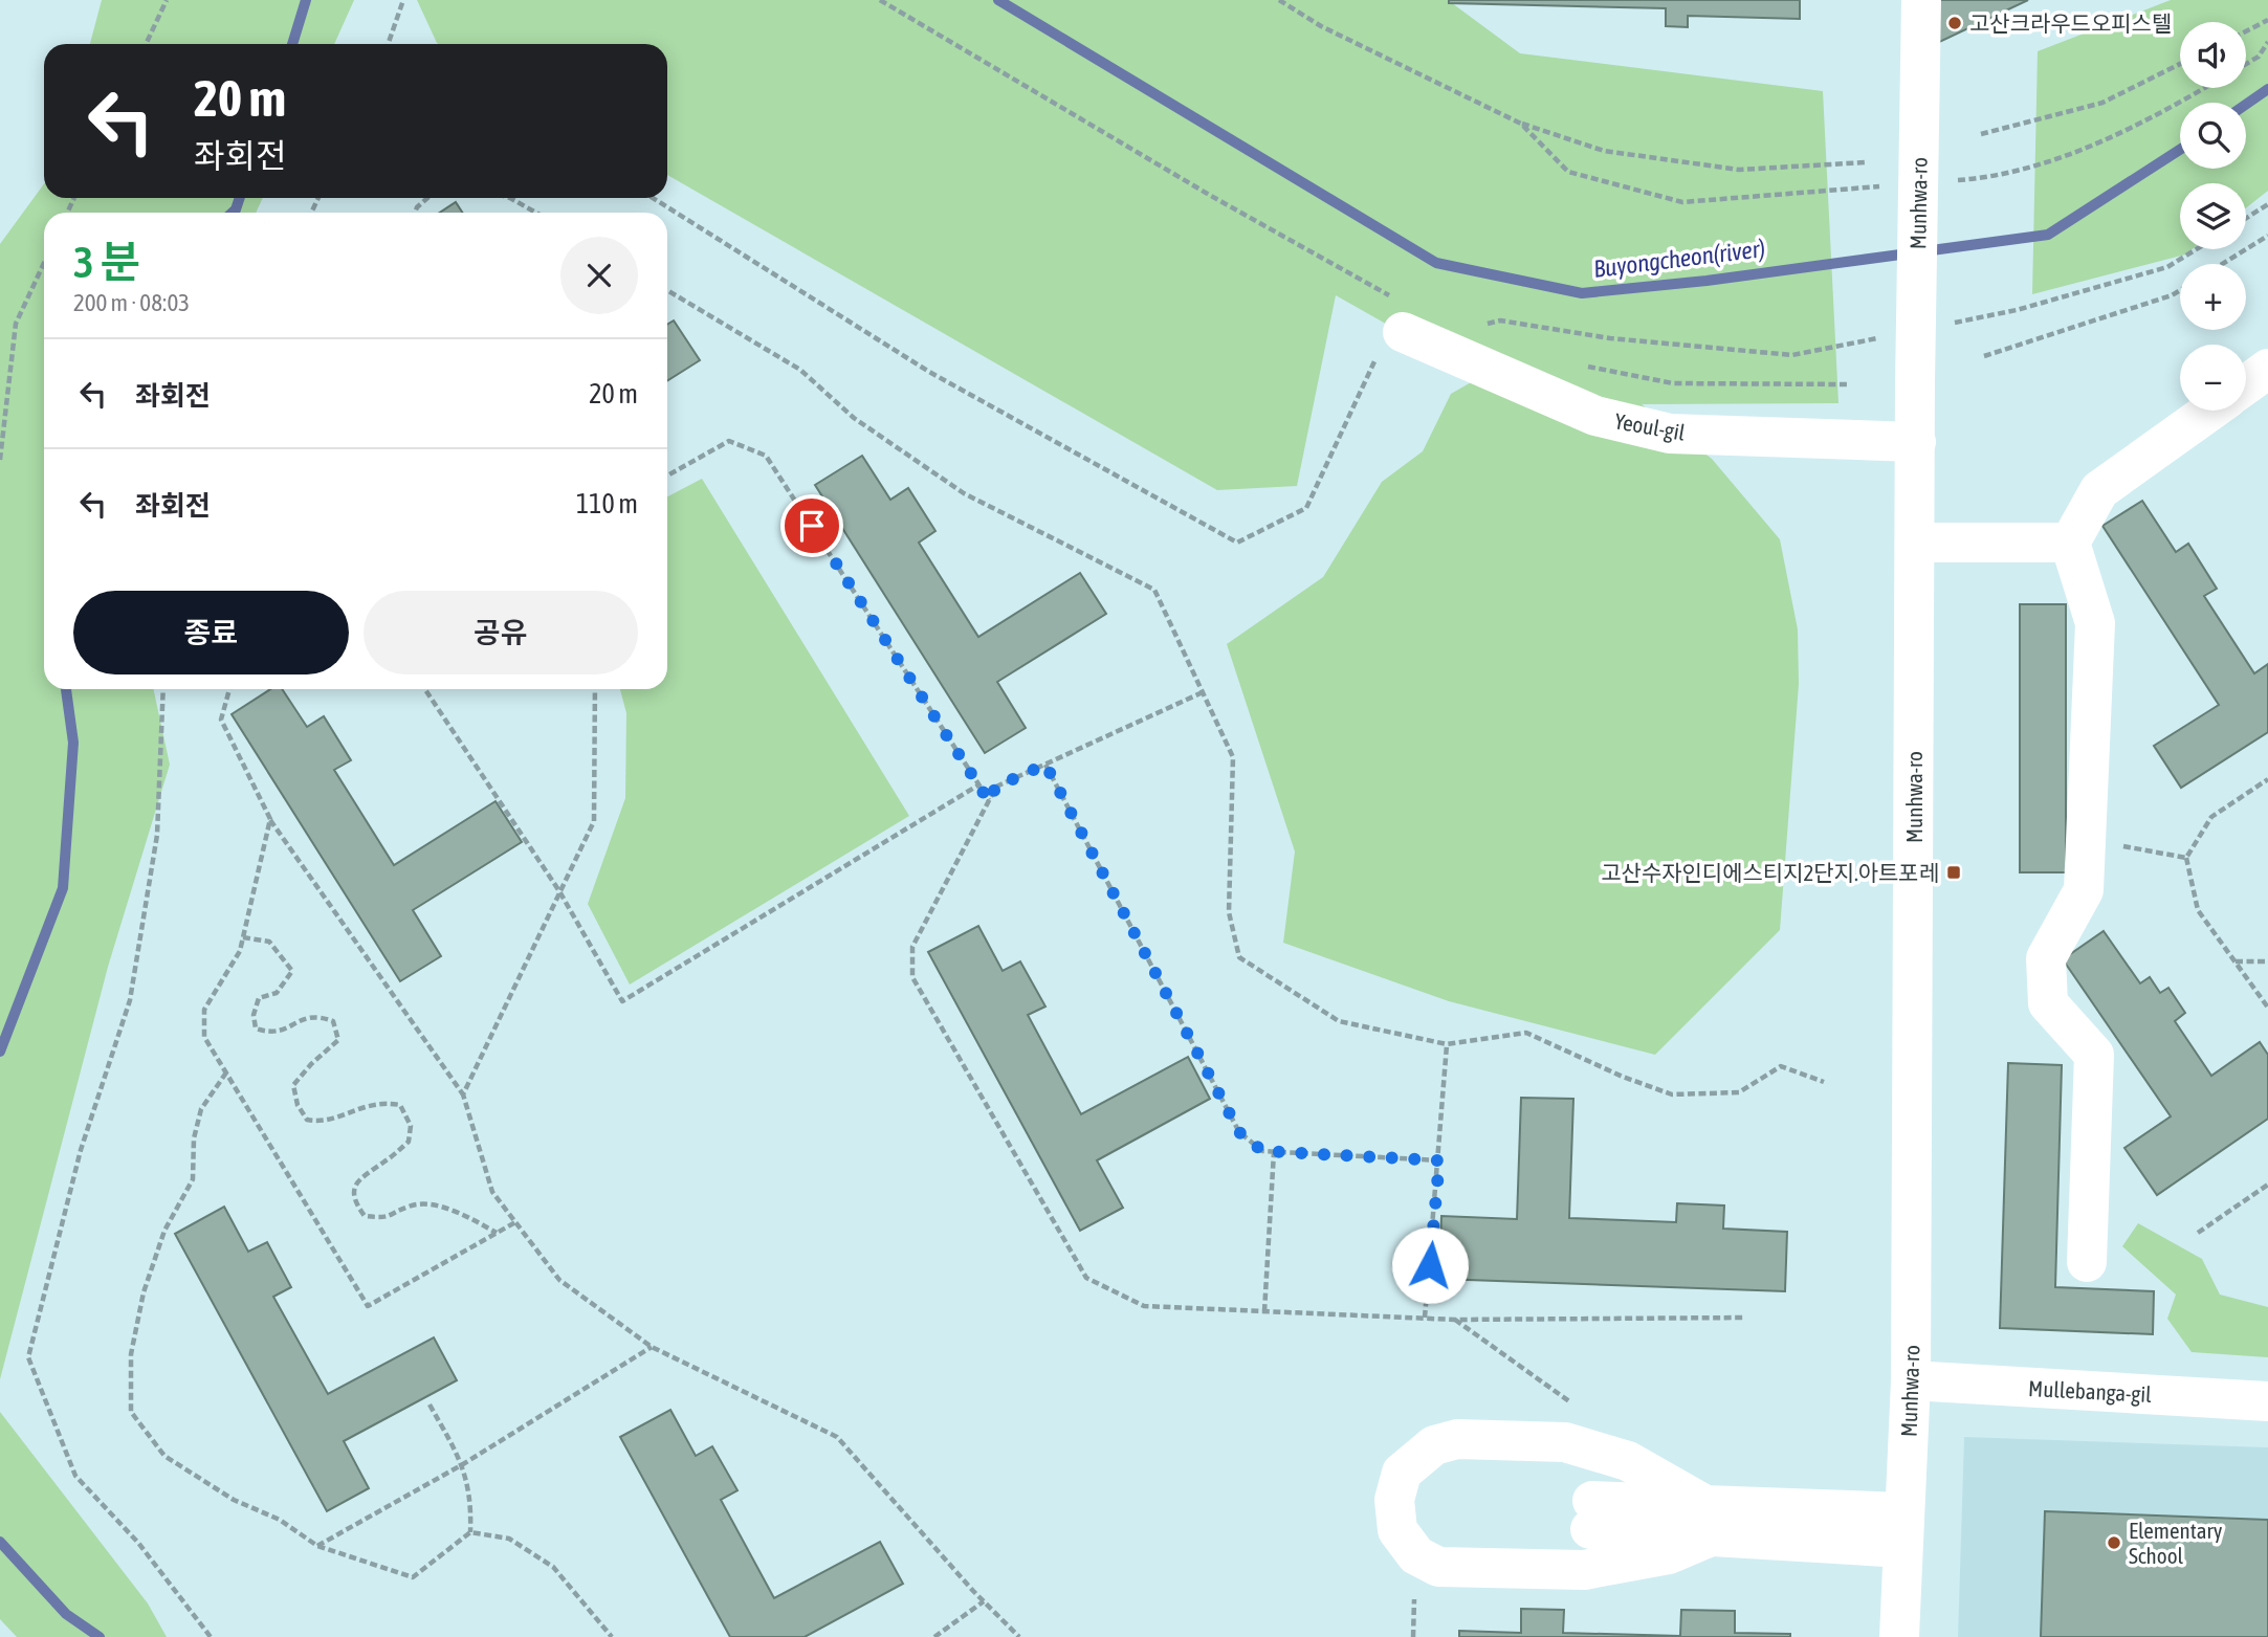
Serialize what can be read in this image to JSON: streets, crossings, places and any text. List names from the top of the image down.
{
  "streets": {
    "street": ["Munhwa-ro", "Yeoul-gil", "Mullebanga-gil"]
  },
  "crossings": [
    ["Munhwa-ro", "Yeoul-gil"],
    ["Munhwa-ro", "Mullebanga-gil"]
  ],
  "water": ["Buyongcheon(river)"],
  "places": {
    "other": ["고산크라우드오피스텔", "Elementary School"],
    "transit": ["고산수자인디에스티지2단지.아트포레"]
  },
  "page": {
    "map_buttons": ["+", "−"],
    "turn": ["20 m", "좌회전"],
    "heading": ["3 분", "200 m · 08:03"],
    "list": [
      {
        "name": "좌회전",
        "value": "20 m"
      },
      {
        "name": "좌회전",
        "value": "110 m"
      }
    ],
    "buttons": ["종료", "공유"]
  }
}
